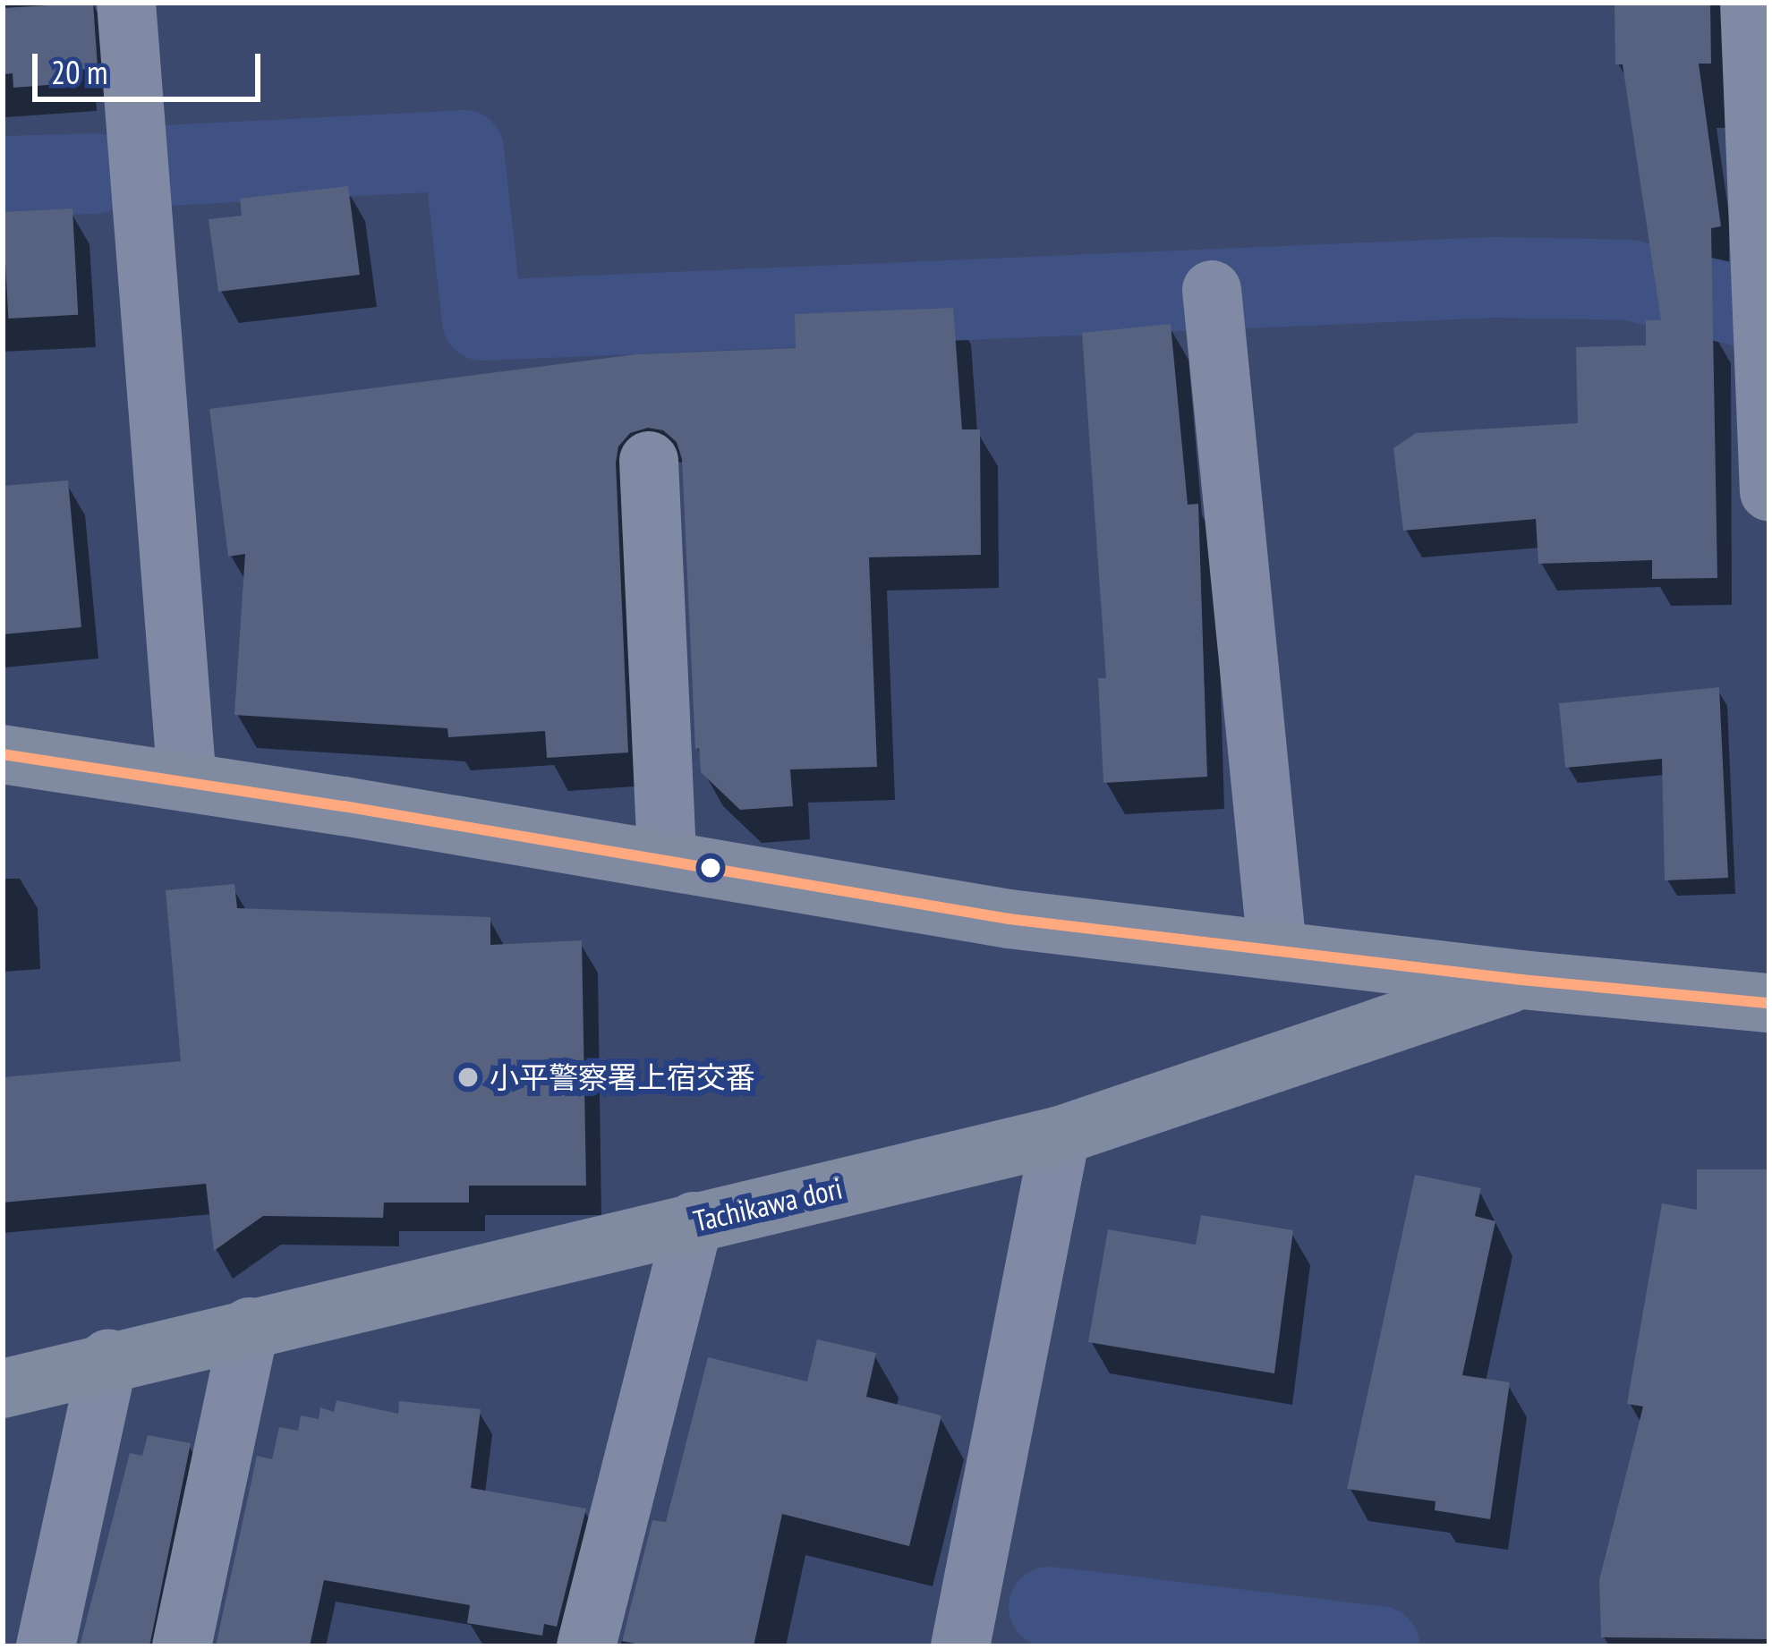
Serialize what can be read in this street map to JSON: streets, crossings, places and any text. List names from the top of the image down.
{
  "streets": {
    "main road": ["Tachikawa dori"]
  },
  "places": ["小平警察署上宿交番"],
  "scale_bar": "20 m"
}
